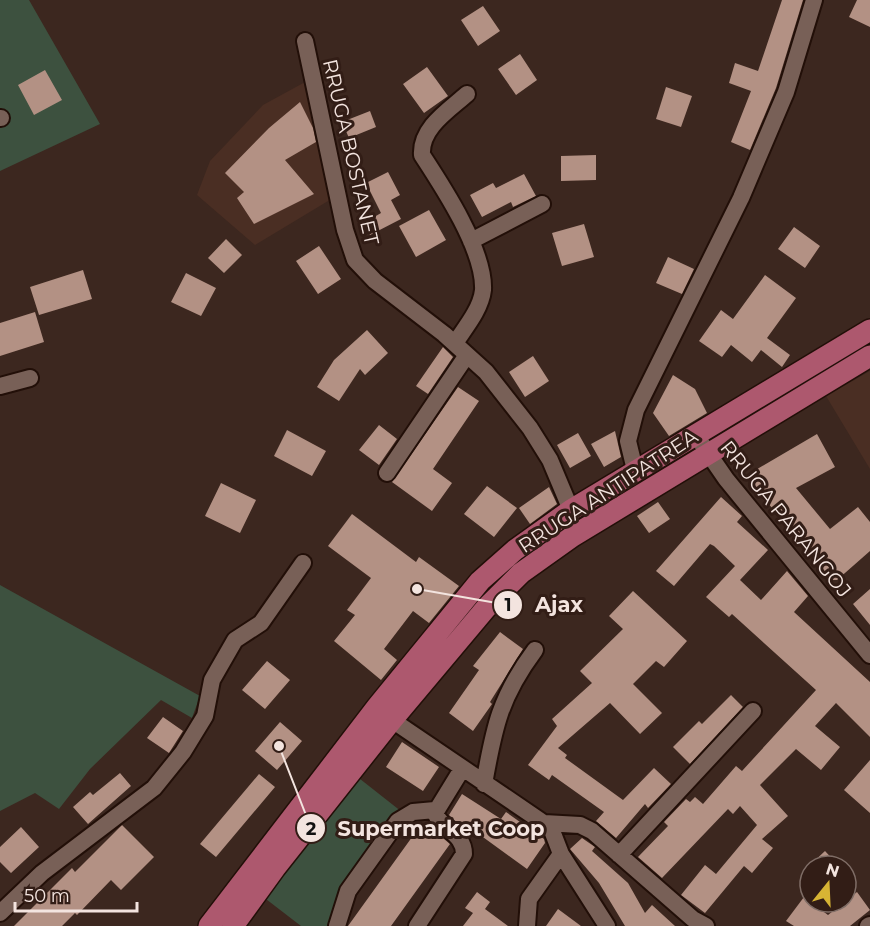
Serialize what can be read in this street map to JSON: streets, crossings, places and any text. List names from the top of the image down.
{
  "streets": {
    "main road": ["RRUGA ANTIPATREA"],
    "street": ["RRUGA BOSTANET", "RRUGA PARANGOJ"]
  },
  "crossings": [
    ["RRUGA BOSTANET", "RRUGA ANTIPATREA"],
    ["RRUGA ANTIPATREA", "RRUGA PARANGOJ"]
  ],
  "places": ["Ajax", "Supermarket Coop"],
  "scale_bar": "50 m",
  "north": "top"
}
